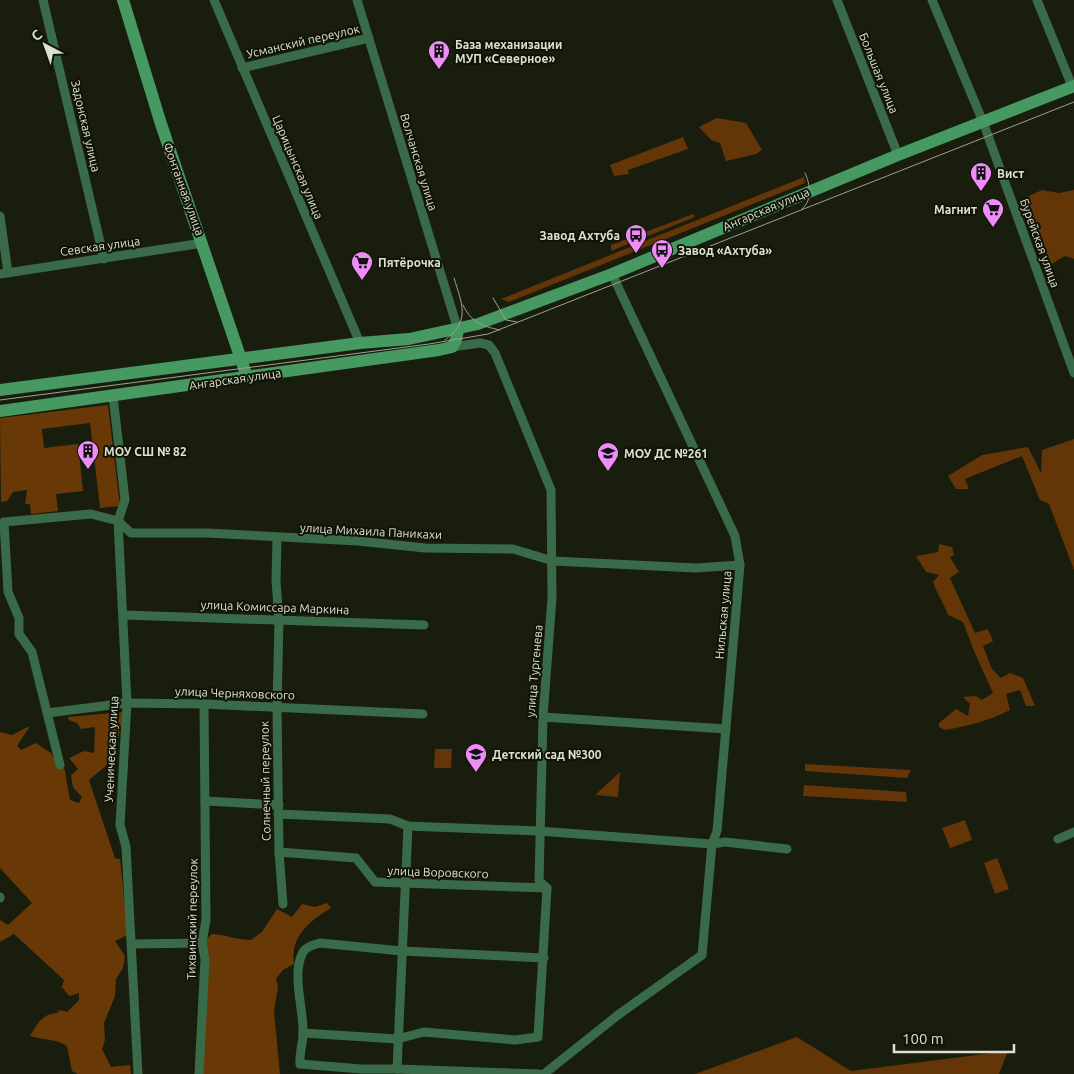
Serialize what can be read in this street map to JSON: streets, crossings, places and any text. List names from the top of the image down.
{
  "streets": {
    "main road": ["Фонтанная улица", "Ангарская улица"],
    "street": [
      "Усманский переулок",
      "Большая улица",
      "Задонская улица",
      "Волчанская улица",
      "Царицынская улица",
      "Бурейская улица",
      "Севская улица",
      "улица Михаила Паникахи",
      "улица Комиссара Маркина",
      "Нильская улица",
      "улица Тургенева",
      "улица Черняховского",
      "Ученическая улица",
      "Солнечный переулок",
      "улица Воровского",
      "Тихвинский переулок"
    ]
  },
  "crossings": [
    ["Усманский переулок", "Волчанская улица"],
    ["Усманский переулок", "Царицынская улица"],
    ["Большая улица", "Ангарская улица"],
    ["Задонская улица", "Севская улица"],
    ["Волчанская улица", "Ангарская улица"],
    ["Волчанская улица", "улица Тургенева"],
    ["Царицынская улица", "Ангарская улица"],
    ["Фонтанная улица", "Ангарская улица"],
    ["Фонтанная улица", "Севская улица"],
    ["Ангарская улица", "Бурейская улица"],
    ["Ангарская улица", "Нильская улица"],
    ["Ангарская улица", "улица Тургенева"],
    ["Ангарская улица", "Ученическая улица"],
    ["улица Михаила Паникахи", "Нильская улица"],
    ["улица Михаила Паникахи", "улица Тургенева"],
    ["улица Михаила Паникахи", "улица Черняховского"],
    ["улица Михаила Паникахи", "Ученическая улица"],
    ["улица Михаила Паникахи", "Солнечный переулок"],
    ["улица Комиссара Маркина", "Ученическая улица"],
    ["улица Комиссара Маркина", "Солнечный переулок"],
    ["улица Тургенева", "улица Воровского"],
    ["улица Черняховского", "Ученическая улица"],
    ["улица Черняховского", "Солнечный переулок"],
    ["улица Черняховского", "Тихвинский переулок"],
    ["Солнечный переулок", "улица Воровского"]
  ],
  "places": {
    "building": ["База механизации МУП «Северное»", "Вист", "МОУ СШ № 82"],
    "supermarket": ["Магнит", "Пятёрочка"],
    "bus stop": ["Завод Ахтуба", "Завод «Ахтуба»"],
    "school or university": ["МОУ ДС №261", "Детский сад №300"]
  },
  "scale_bar": "100 m",
  "north": "top left"
}
